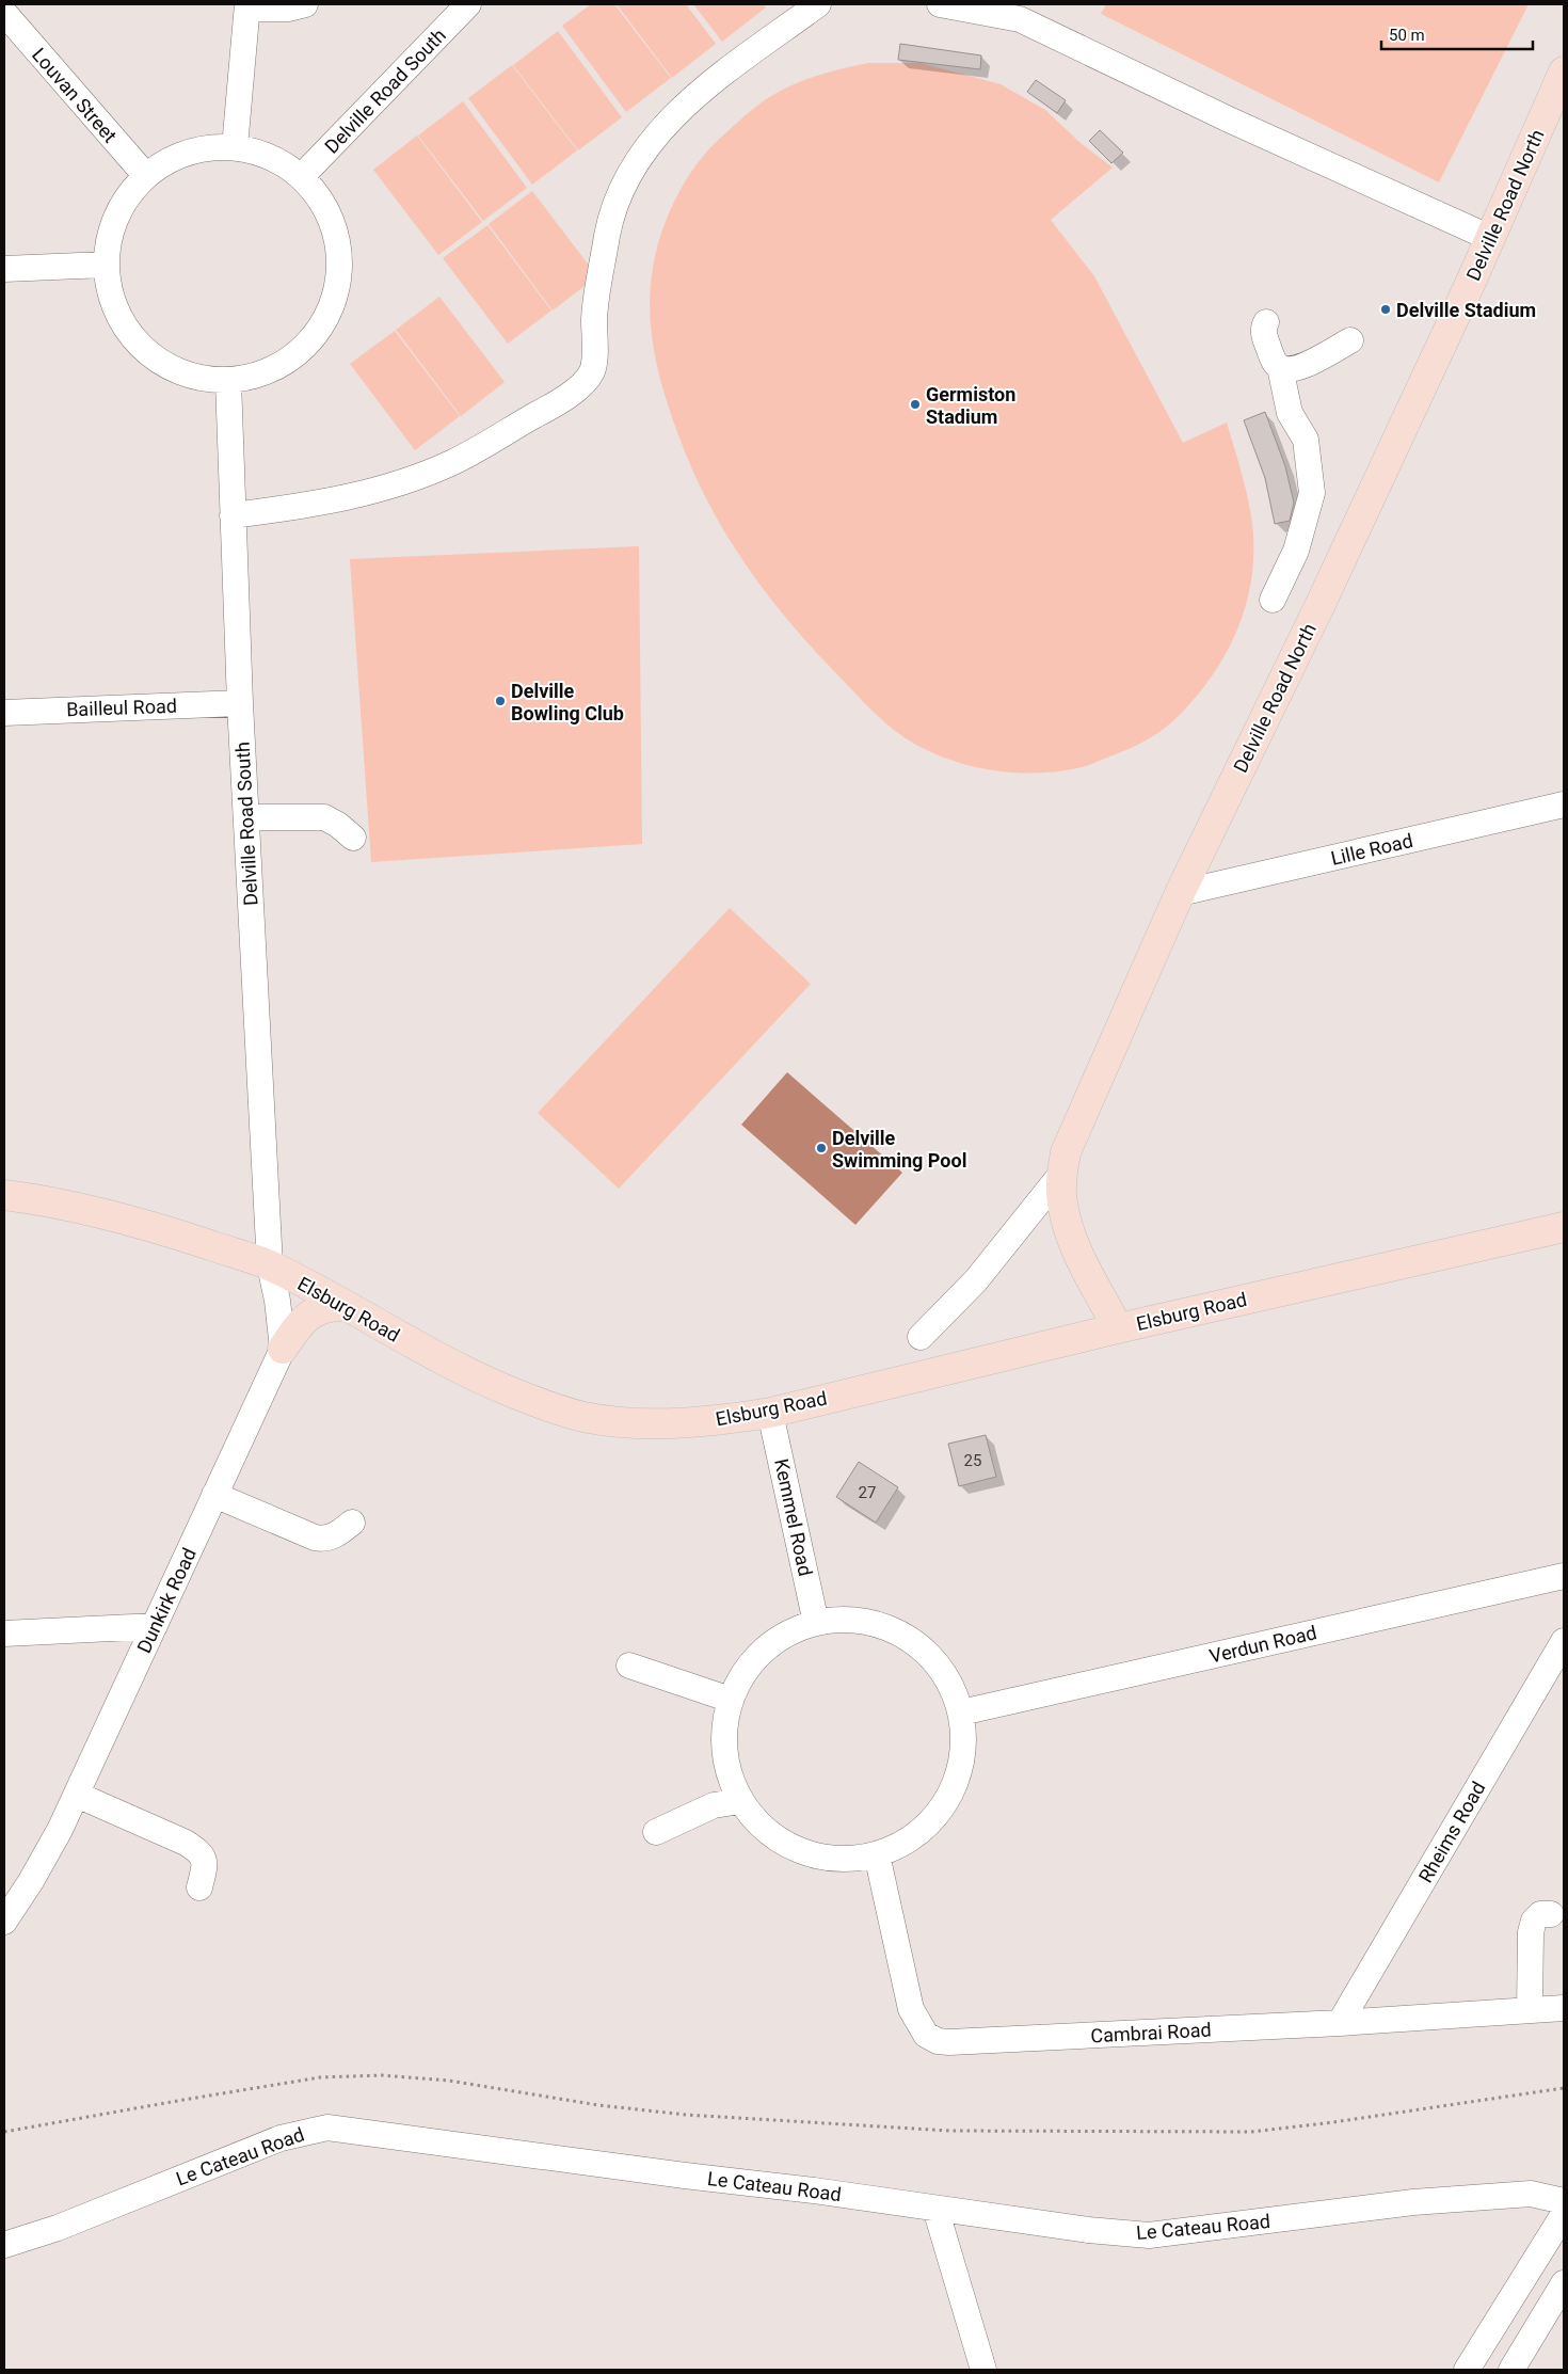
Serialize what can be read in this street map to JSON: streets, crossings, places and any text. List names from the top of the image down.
{
  "streets": {
    "main road": ["Delville Road North", "Elsburg Road"],
    "street": [
      "Delville Road South",
      "Louvan Street",
      "Bailleul Road",
      "Lille Road",
      "Kemmel Road",
      "Dunkirk Road",
      "Verdun Road",
      "Rheims Road",
      "Cambrai Road",
      "Le Cateau Road"
    ]
  },
  "crossings": [
    ["Delville Road South", "Bailleul Road"],
    ["Delville Road South", "Elsburg Road"],
    ["Delville Road North", "Lille Road"],
    ["Delville Road North", "Elsburg Road"],
    ["Elsburg Road", "Kemmel Road"],
    ["Rheims Road", "Cambrai Road"]
  ],
  "places": [
    "Delville Stadium",
    "Germiston Stadium",
    "Delville Bowling Club",
    "Delville Swimming Pool"
  ],
  "house_numbers": ["25", "27"],
  "scale_bar": "50 m"
}
